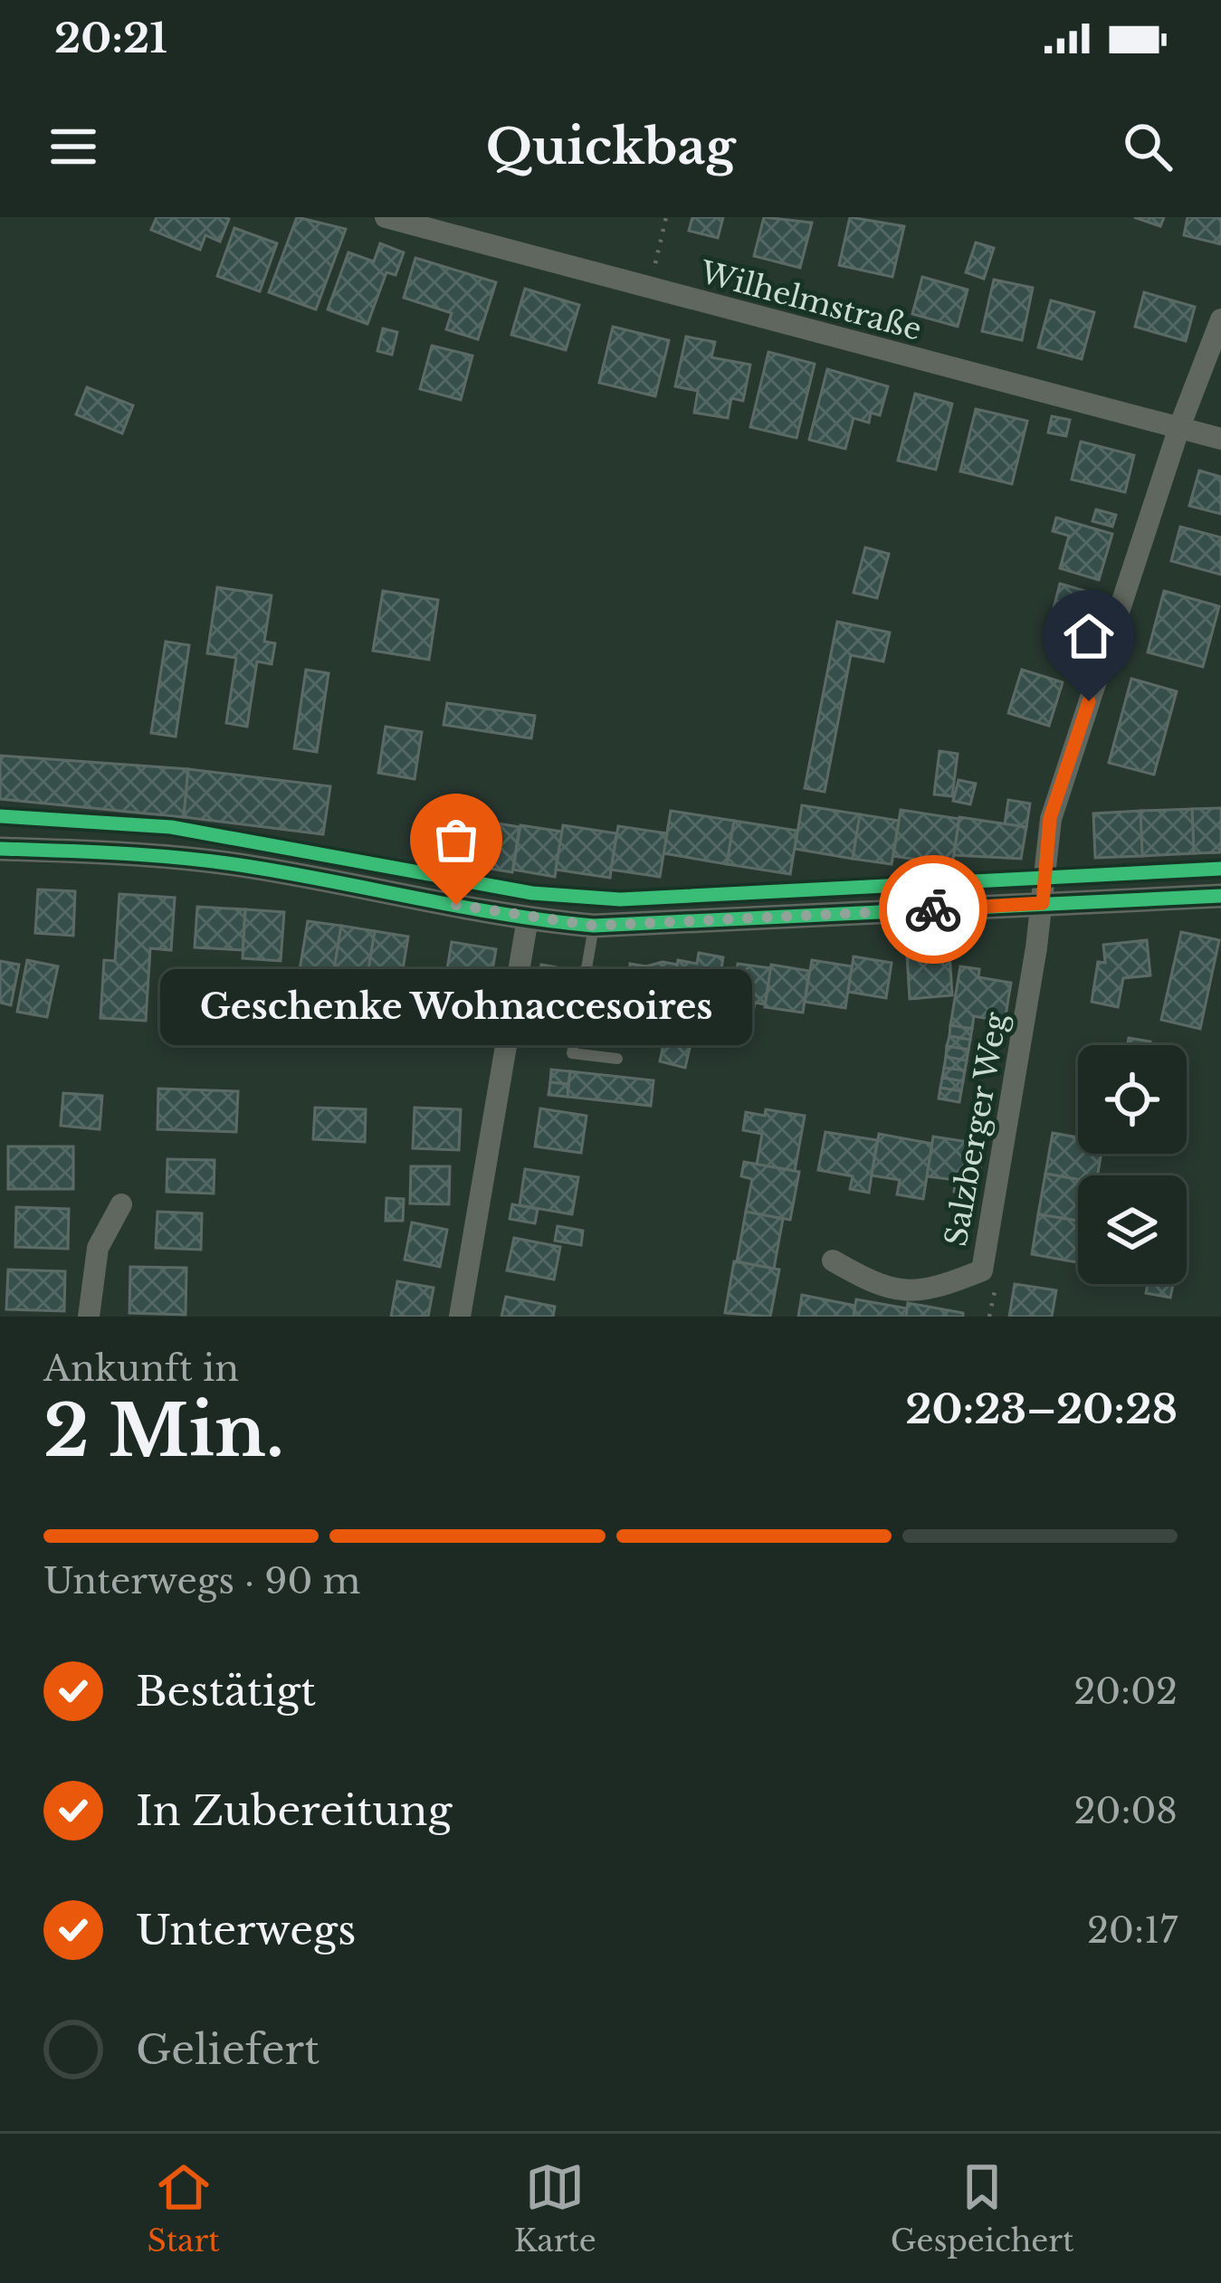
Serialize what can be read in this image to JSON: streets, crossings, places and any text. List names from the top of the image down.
{
  "streets": {
    "street": ["Wilhelmstraße", "Salzberger Weg"]
  },
  "places": ["Geschenke Wohnaccesoires"],
  "page": {
    "status": "20:21",
    "header": "Quickbag",
    "bubble": "Geschenke Wohnaccesoires",
    "heading": ["2 Min.", "Ankunft in", "20:23–20:28"],
    "bar": "Unterwegs · 90 m",
    "list": [
      ["Bestätigt", "20:02"],
      ["In Zubereitung", "20:08"],
      ["Unterwegs", "20:17"],
      "Geliefert"
    ],
    "tabs": ["Start", "Karte", "Gespeichert"]
  }
}
